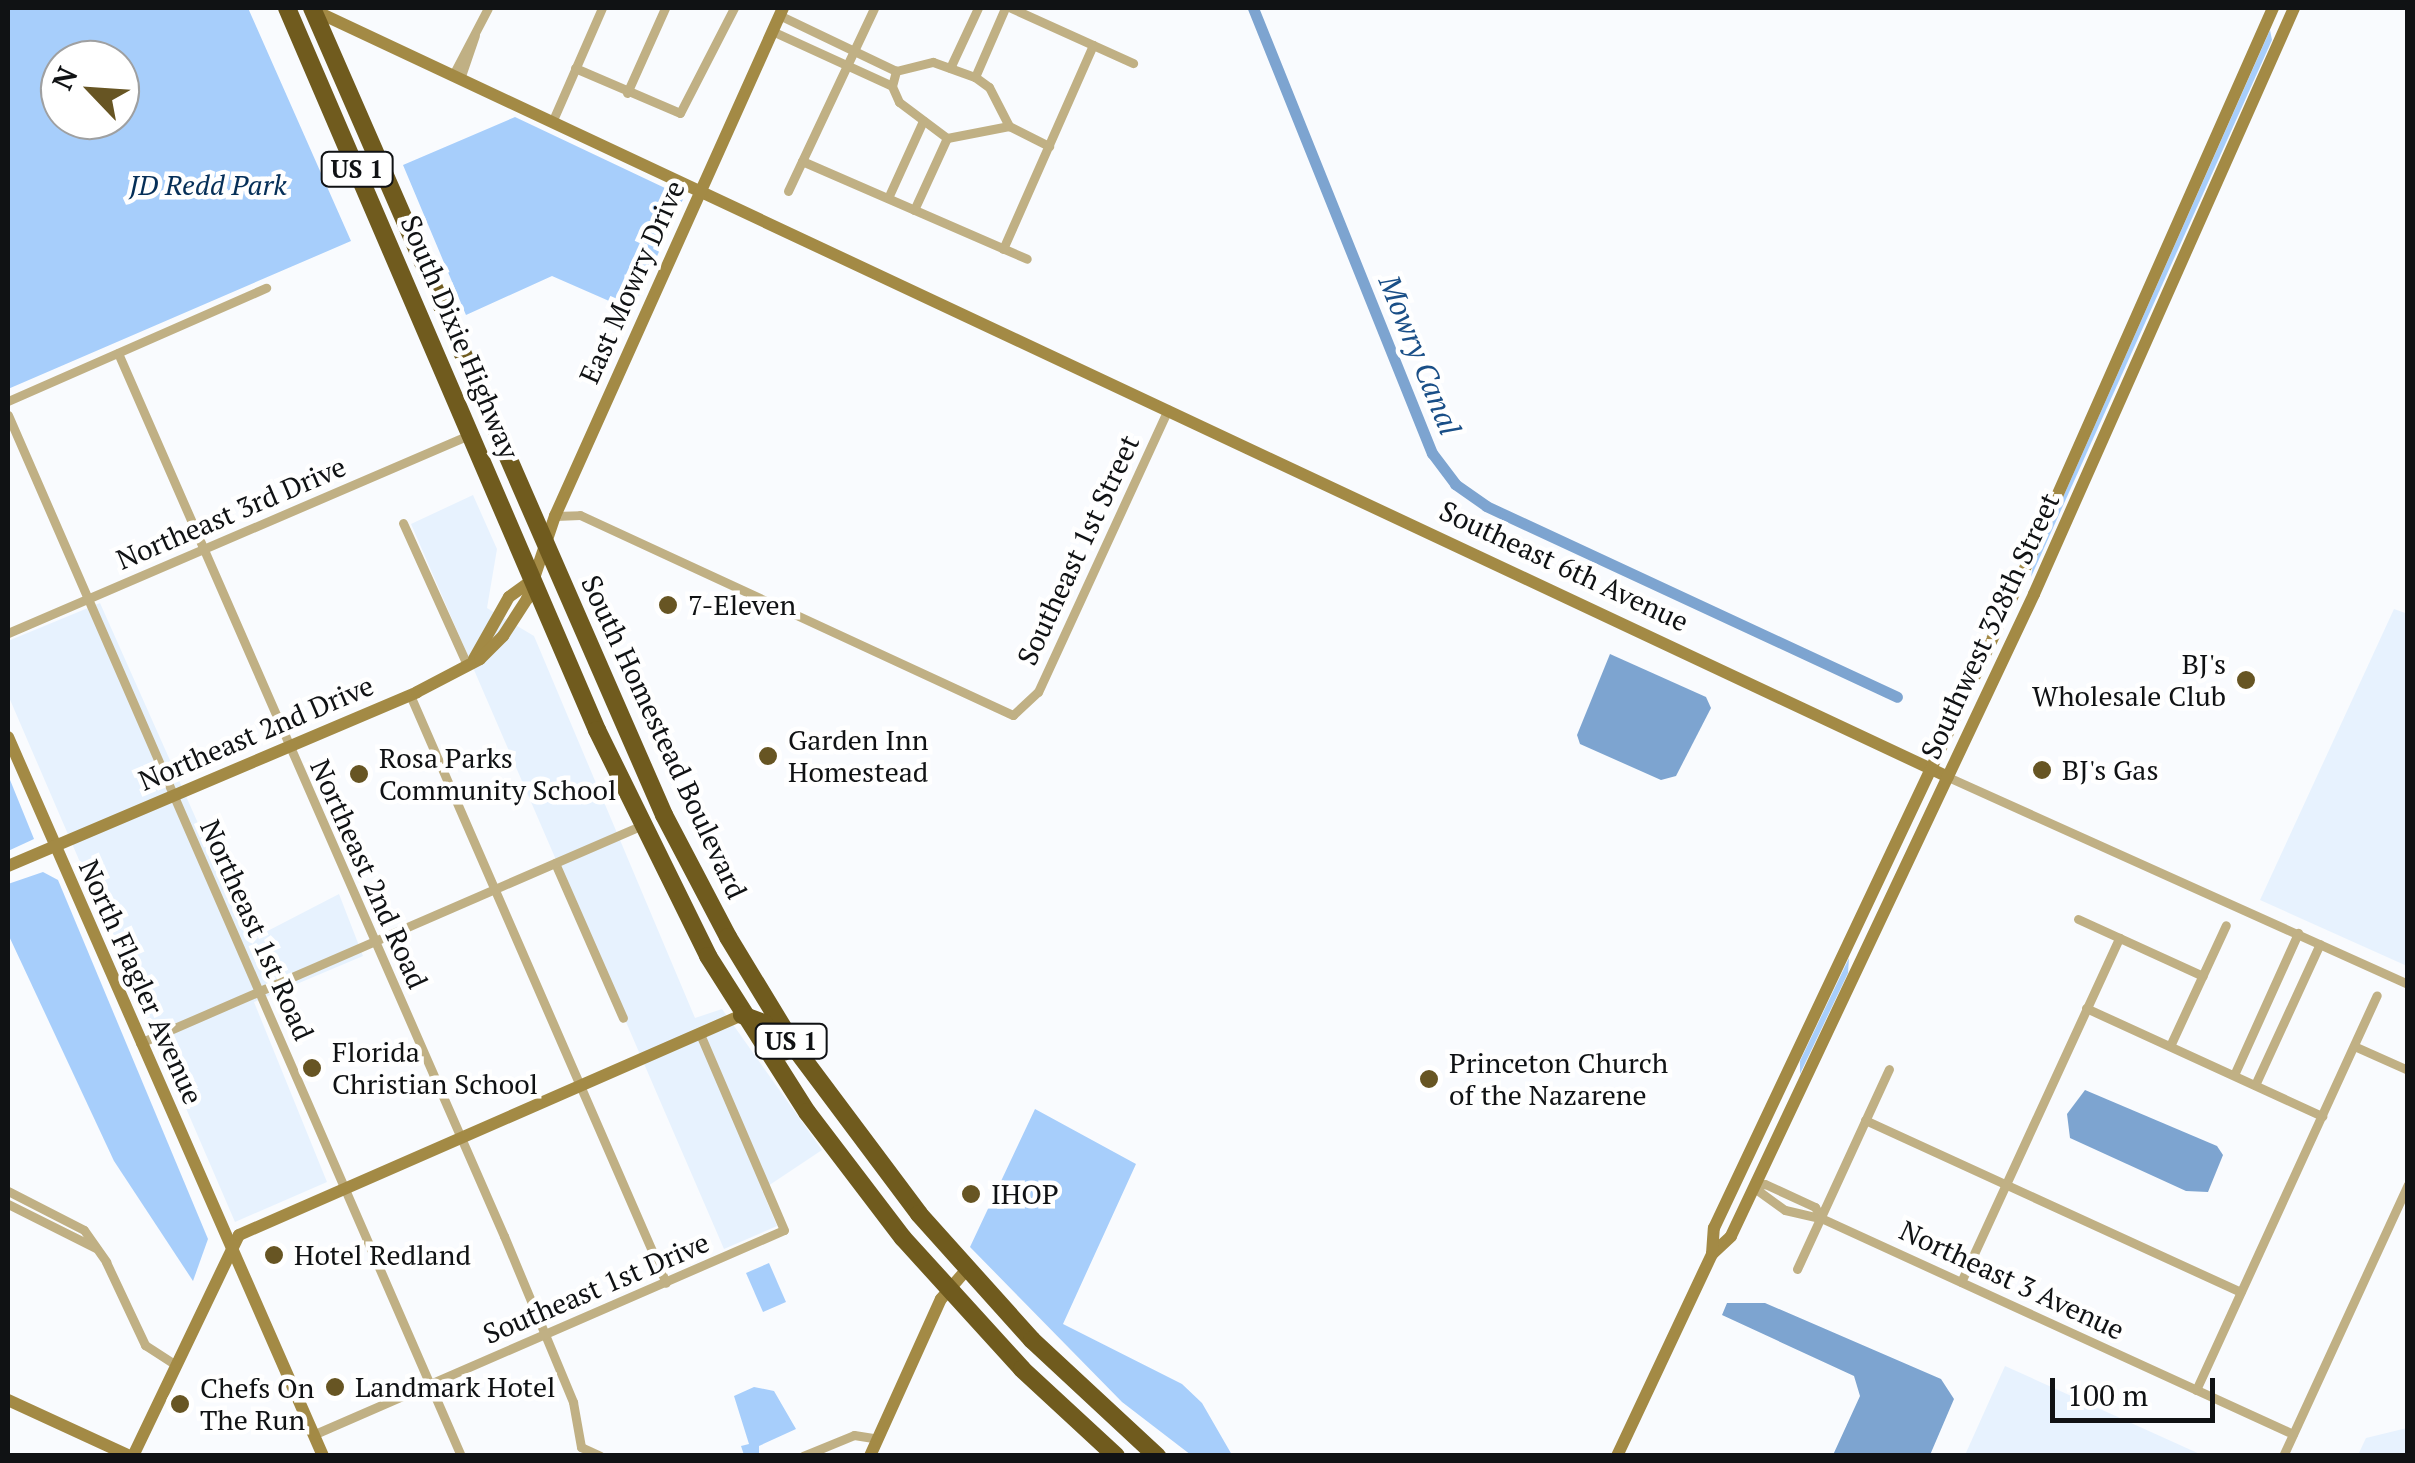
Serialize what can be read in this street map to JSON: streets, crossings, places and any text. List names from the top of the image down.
{
  "streets": {
    "highway": ["US 1", "South Dixie Highway", "South Homestead Boulevard"],
    "street": [
      "East Mowry Drive",
      "Northeast 3rd Drive",
      "Southeast 1st Street",
      "Southeast 6th Avenue",
      "Southwest 328th Street",
      "Northeast 2nd Drive",
      "Northeast 2nd Road",
      "Northeast 1st Road",
      "North Flagler Avenue",
      "Northeast 3 Avenue",
      "Southeast 1st Drive"
    ]
  },
  "crossings": [
    ["East Mowry Drive", "South Dixie Highway"],
    ["East Mowry Drive", "Southeast 6th Avenue"],
    ["East Mowry Drive", "South Homestead Boulevard"],
    ["South Dixie Highway", "Northeast 3rd Drive"],
    ["South Dixie Highway", "Southeast 6th Avenue"],
    ["South Dixie Highway", "South Homestead Boulevard"],
    ["Northeast 3rd Drive", "Northeast 2nd Road"],
    ["Northeast 3rd Drive", "Northeast 1st Road"],
    ["Southeast 1st Street", "Southeast 6th Avenue"],
    ["Southeast 6th Avenue", "Southwest 328th Street"],
    ["Southwest 328th Street", "Northeast 3 Avenue"],
    ["Northeast 2nd Drive", "Northeast 2nd Road"],
    ["Northeast 2nd Drive", "Northeast 1st Road"],
    ["Northeast 2nd Drive", "North Flagler Avenue"],
    ["Northeast 2nd Road", "Southeast 1st Drive"],
    ["Northeast 1st Road", "Southeast 1st Drive"],
    ["North Flagler Avenue", "Southeast 1st Drive"]
  ],
  "water": ["Mowry Canal"],
  "parks": ["JD Redd Park"],
  "places": [
    "7-Eleven",
    "BJ's Wholesale Club",
    "Garden Inn Homestead",
    "BJ's Gas",
    "Rosa Parks Community School",
    "Florida Christian School",
    "Princeton Church of the Nazarene",
    "IHOP",
    "Hotel Redland",
    "Landmark Hotel",
    "Chefs On The Run"
  ],
  "scale_bar": "100 m",
  "north": "top left"
}
